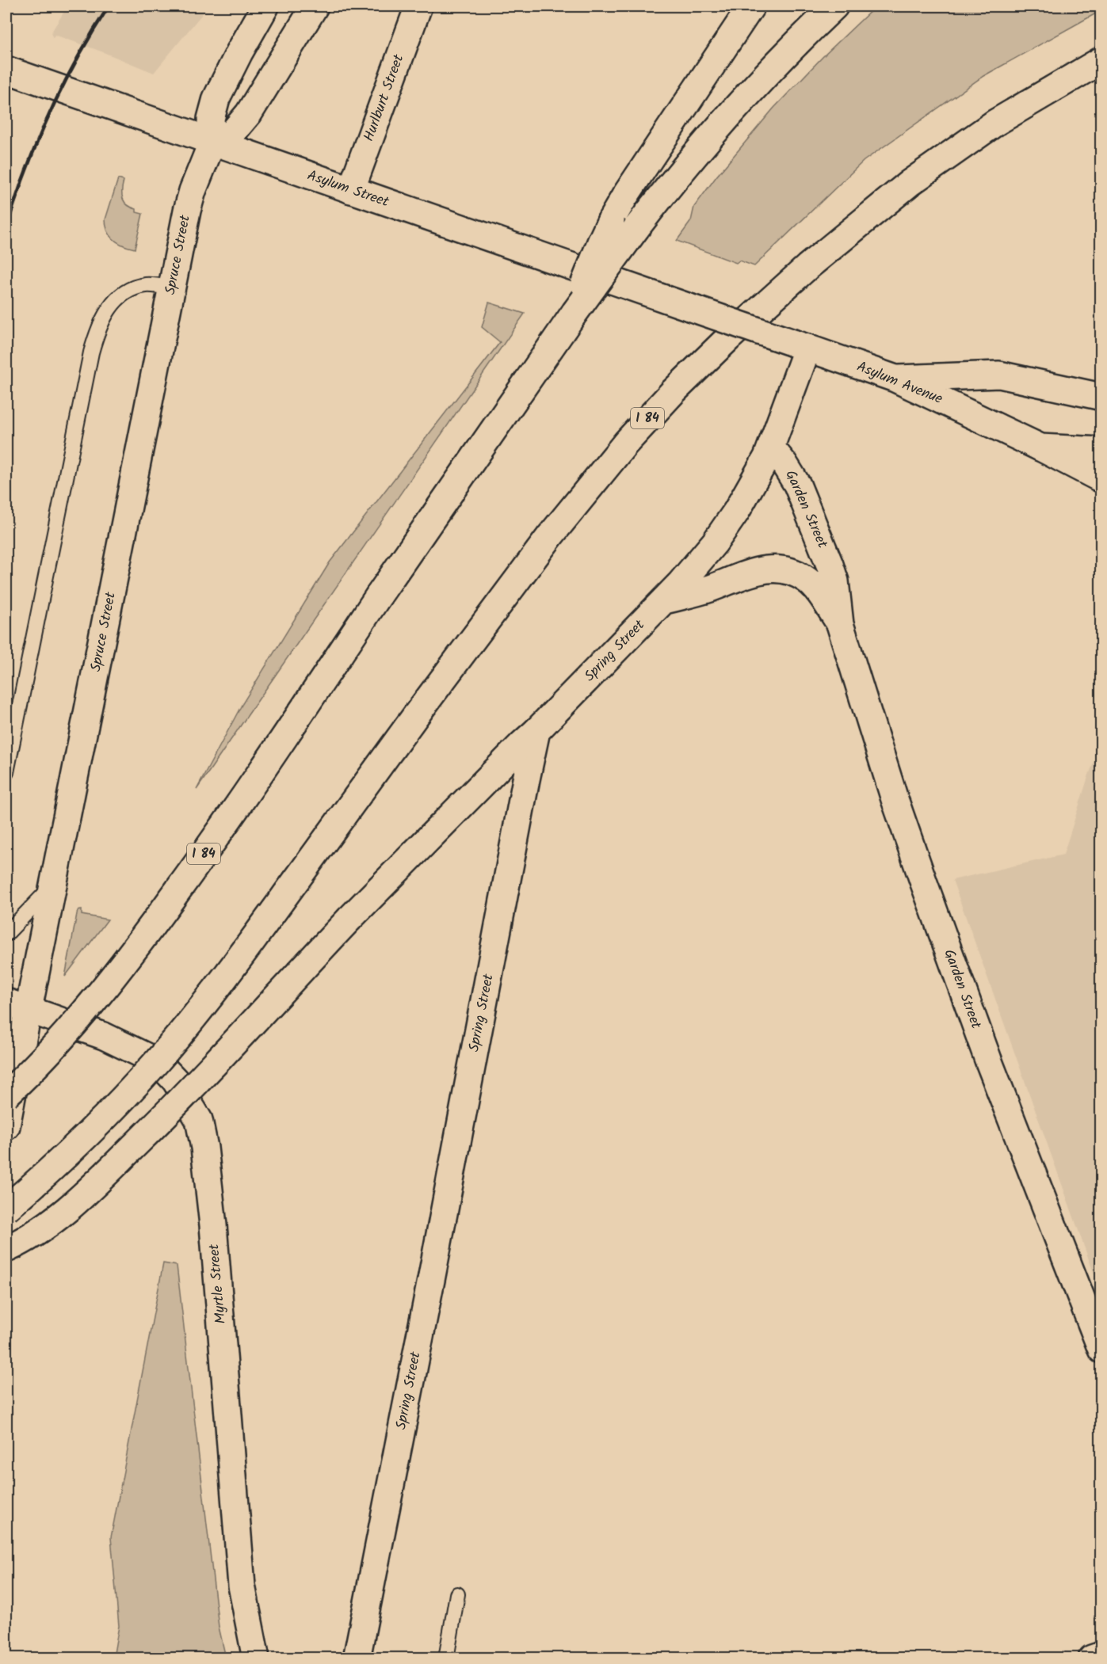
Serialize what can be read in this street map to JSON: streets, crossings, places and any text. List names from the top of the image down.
{
  "streets": {
    "main road": [
      "Hurlburt Street",
      "Asylum Street",
      "Spruce Street",
      "Asylum Avenue",
      "I 84",
      "Garden Street",
      "Spring Street",
      "Myrtle Street"
    ]
  },
  "crossings": [
    ["Hurlburt Street", "Asylum Street"],
    ["Asylum Street", "Spruce Street"],
    ["Asylum Street", "Asylum Avenue"],
    ["Spruce Street", "Myrtle Street"],
    ["Garden Street", "Spring Street"]
  ]
}
